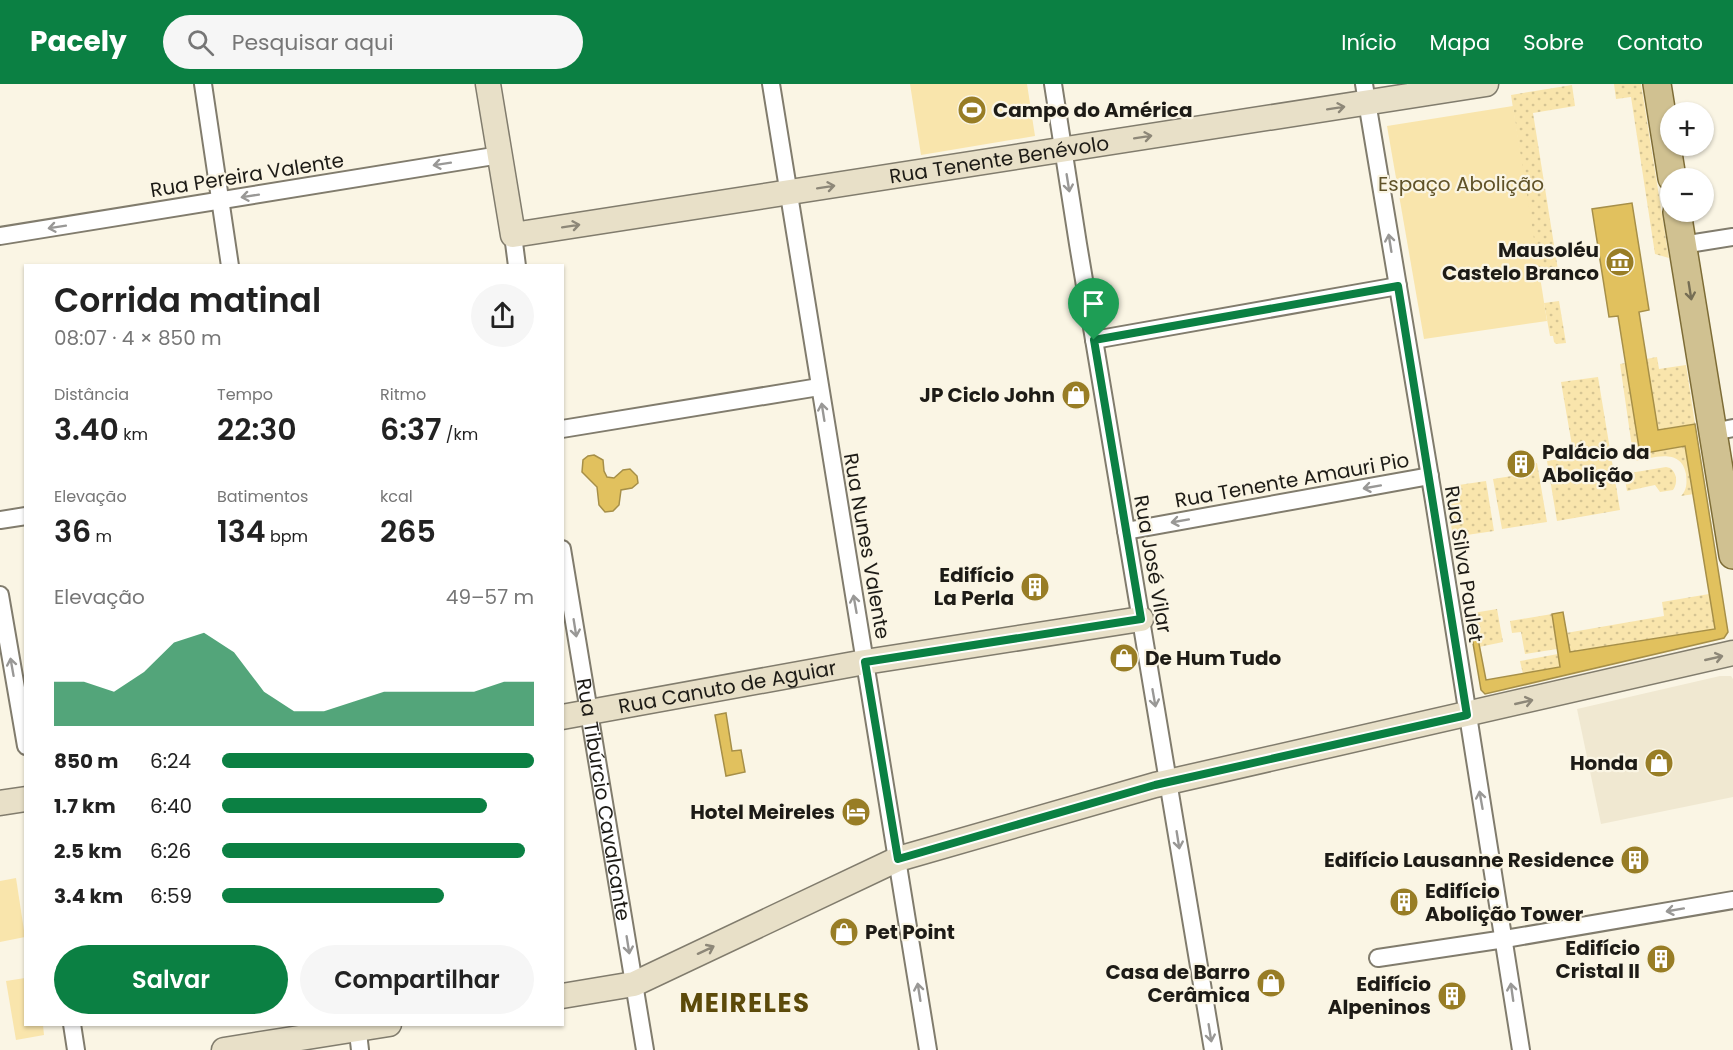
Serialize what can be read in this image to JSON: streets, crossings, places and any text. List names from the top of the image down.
{
  "streets": {
    "street": [
      "Rua Tenente Benévolo",
      "Rua Pereira Valente",
      "Rua Tenente Amauri Pio",
      "Rua Nunes Valente",
      "Rua José Vilar",
      "Rua Silva Paulet",
      "Rua Canuto de Aguiar",
      "Rua Tibúrcio Cavalcante"
    ]
  },
  "crossings": [
    ["Rua Tenente Benévolo", "Rua Nunes Valente"],
    ["Rua Tenente Benévolo", "Rua José Vilar"],
    ["Rua Tenente Benévolo", "Rua Silva Paulet"],
    ["Rua Tenente Amauri Pio", "Rua José Vilar"],
    ["Rua Tenente Amauri Pio", "Rua Silva Paulet"],
    ["Rua Nunes Valente", "Rua Canuto de Aguiar"],
    ["Rua José Vilar", "Rua Canuto de Aguiar"],
    ["Rua Canuto de Aguiar", "Rua Tibúrcio Cavalcante"]
  ],
  "one_way": [
    "Rua Pereira Valente",
    "Rua Tenente Amauri Pio",
    "Rua Nunes Valente",
    "Rua José Vilar",
    "Rua Silva Paulet",
    "Rua Tibúrcio Cavalcante"
  ],
  "districts": ["MEIRELES"],
  "parks": ["Espaço Abolição"],
  "places": {
    "sports": ["Campo do América"],
    "museum": ["Mausoléu Castelo Branco"],
    "shop": [
      "JP Ciclo John",
      "De Hum Tudo",
      "Honda",
      "Pet Point",
      "Casa de Barro Cerâmica"
    ],
    "building": [
      "Palácio da Abolição",
      "Edifício La Perla",
      "Edifício Lausanne Residence",
      "Edifício Abolição Tower",
      "Edifício Cristal II",
      "Edifício Alpeninos"
    ],
    "hotel": ["Hotel Meireles"]
  },
  "page": {
    "header": "Pacely",
    "search": "Pesquisar aqui",
    "nav": [
      "Início",
      "Mapa",
      "Sobre",
      "Contato"
    ],
    "map_buttons": ["+", "−"],
    "heading": ["Corrida matinal", "08:07 · 4 × 850 m"],
    "stats": [
      ["Distância", "3.40 km"],
      ["Tempo", "22:30"],
      ["Ritmo", "6:37 /km"],
      ["Elevação", "36 m"],
      ["Batimentos", "134 bpm"],
      ["kcal", "265"]
    ],
    "chart": ["Elevação", "49–57 m"],
    "list": [
      {
        "name": "850 m",
        "note": "6:24"
      },
      {
        "name": "1.7 km",
        "note": "6:40"
      },
      {
        "name": "2.5 km",
        "note": "6:26"
      },
      {
        "name": "3.4 km",
        "note": "6:59"
      }
    ],
    "buttons": ["Salvar", "Compartilhar"]
  }
}
